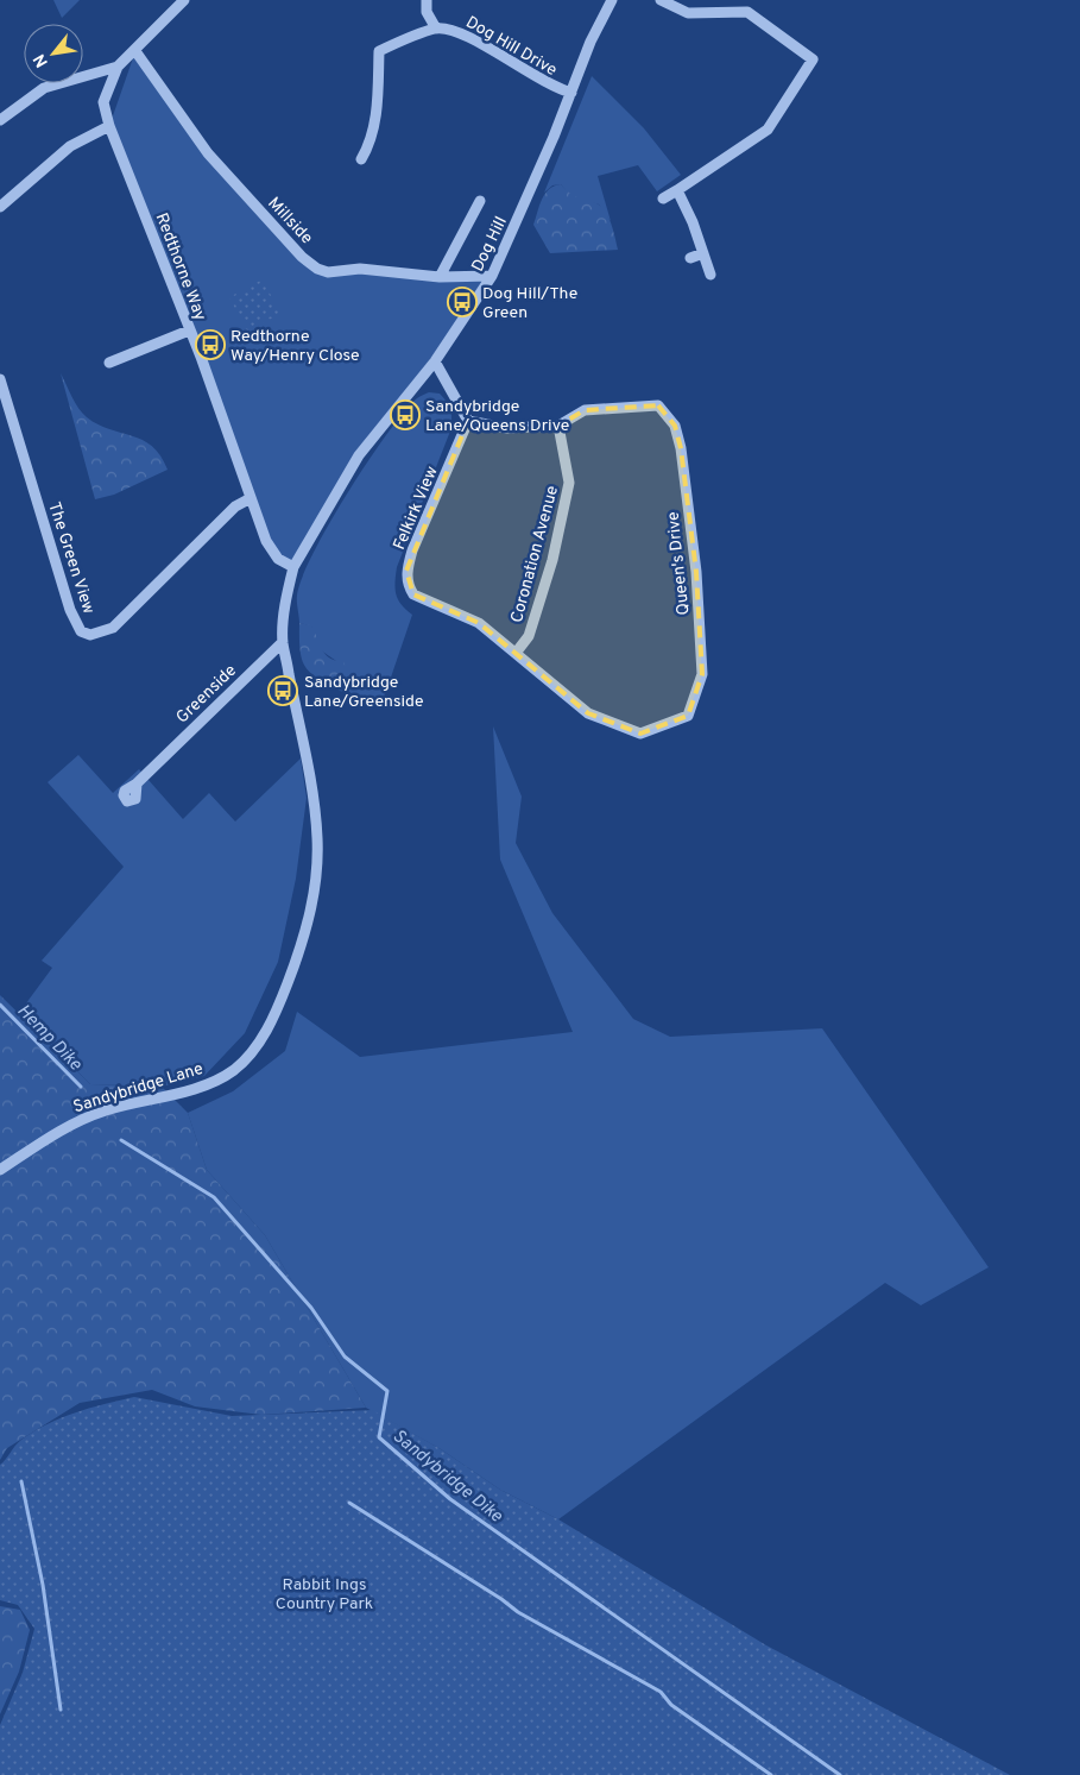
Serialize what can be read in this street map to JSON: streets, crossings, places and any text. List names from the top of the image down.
{
  "streets": {
    "street": [
      "Dog Hill Drive",
      "Millside",
      "Dog Hill",
      "Redthorne Way",
      "Felkirk View",
      "Coronation Avenue",
      "The Green View",
      "Queen's Drive",
      "Greenside",
      "Sandybridge Lane"
    ]
  },
  "crossings": [
    ["Dog Hill Drive", "Dog Hill"],
    ["Millside", "Dog Hill"],
    ["Dog Hill", "Redthorne Way"],
    ["Dog Hill", "Sandybridge Lane"],
    ["Redthorne Way", "The Green View"],
    ["Redthorne Way", "Sandybridge Lane"],
    ["Felkirk View", "Coronation Avenue"],
    ["Felkirk View", "Queen's Drive"],
    ["Coronation Avenue", "Queen's Drive"],
    ["Greenside", "Sandybridge Lane"]
  ],
  "water": ["Hemp Dike", "Sandybridge Dike"],
  "parks": ["Rabbit Ings Country Park"],
  "places": {
    "bus stop": [
      "Dog Hill/The Green",
      "Redthorne Way/Henry Close",
      "Sandybridge Lane/Queens Drive",
      "Sandybridge Lane/Greenside"
    ]
  },
  "north": "bottom left"
}
